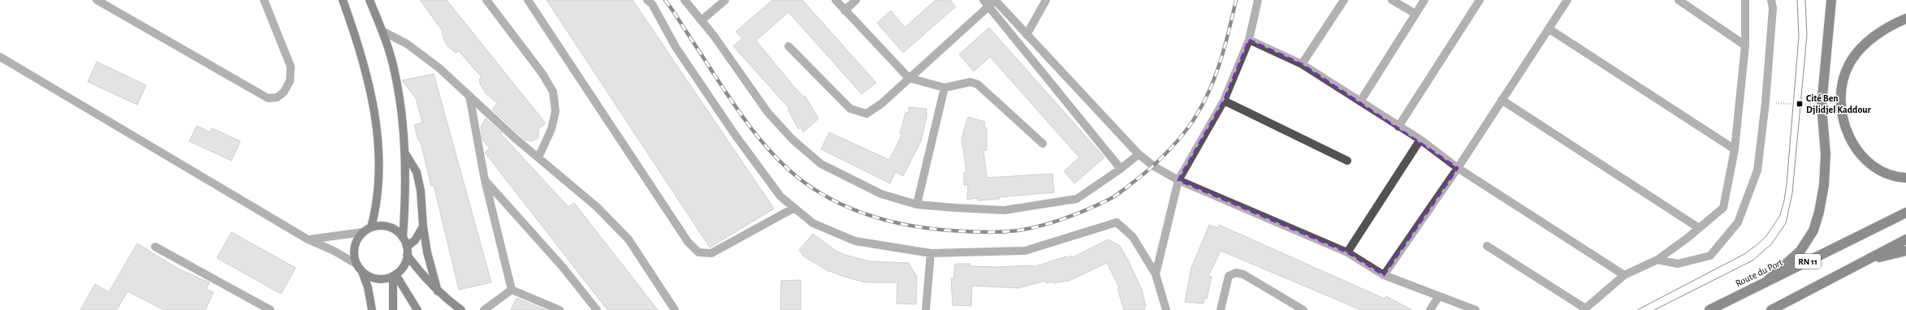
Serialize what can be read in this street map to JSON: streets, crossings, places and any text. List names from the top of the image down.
{
  "streets": {
    "highway": ["RN 11", "Route du Port"]
  },
  "places": {
    "transit": ["Cité Ben Djlidjel Kaddour"]
  }
}
